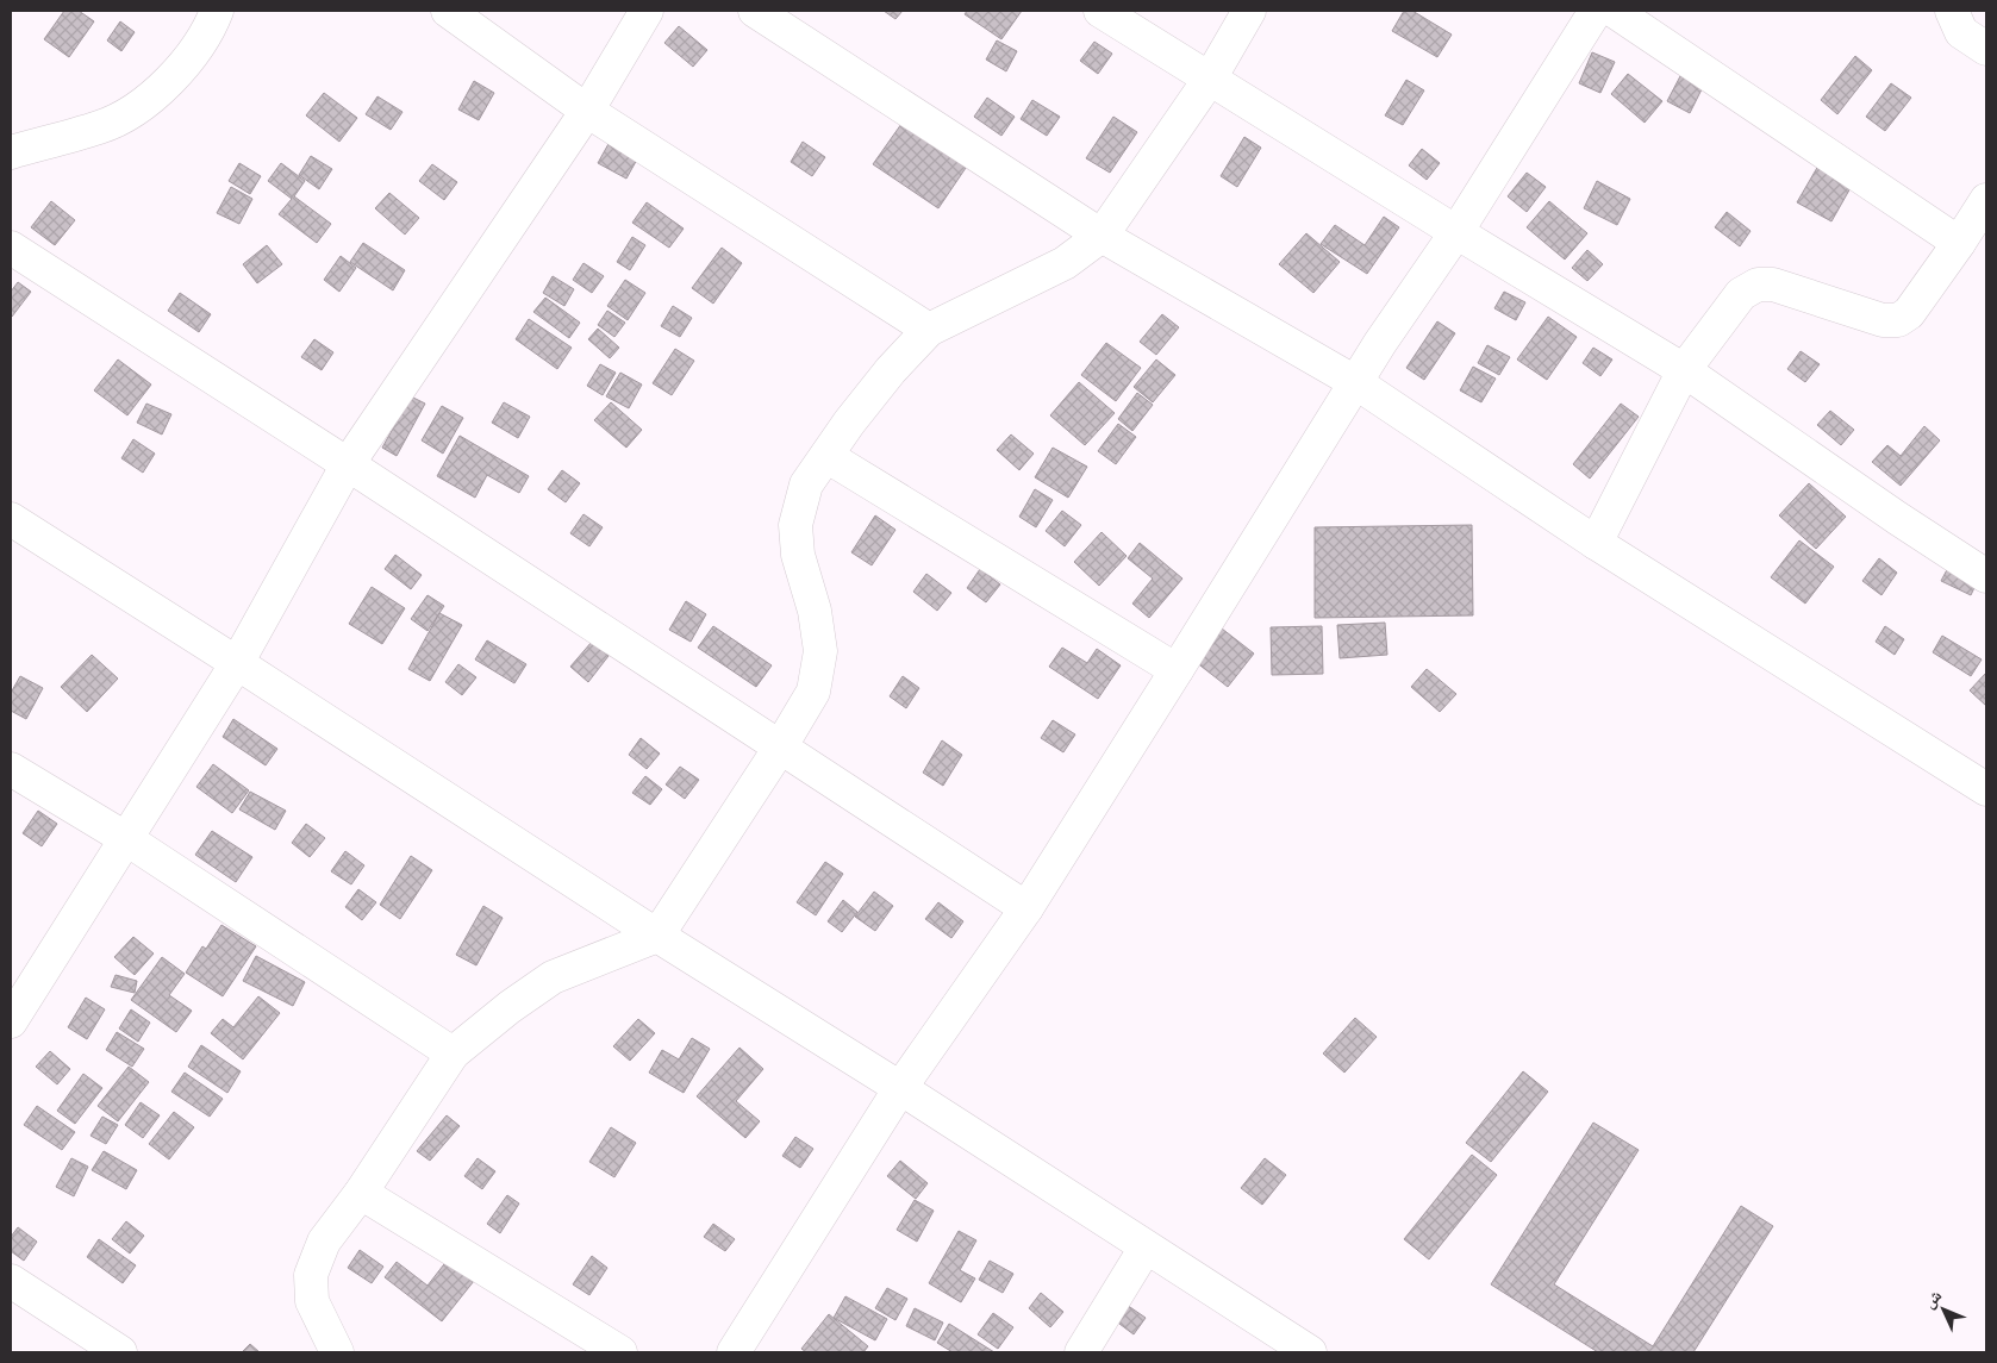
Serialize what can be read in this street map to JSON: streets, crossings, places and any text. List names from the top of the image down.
{
  "north": "top left"
}
